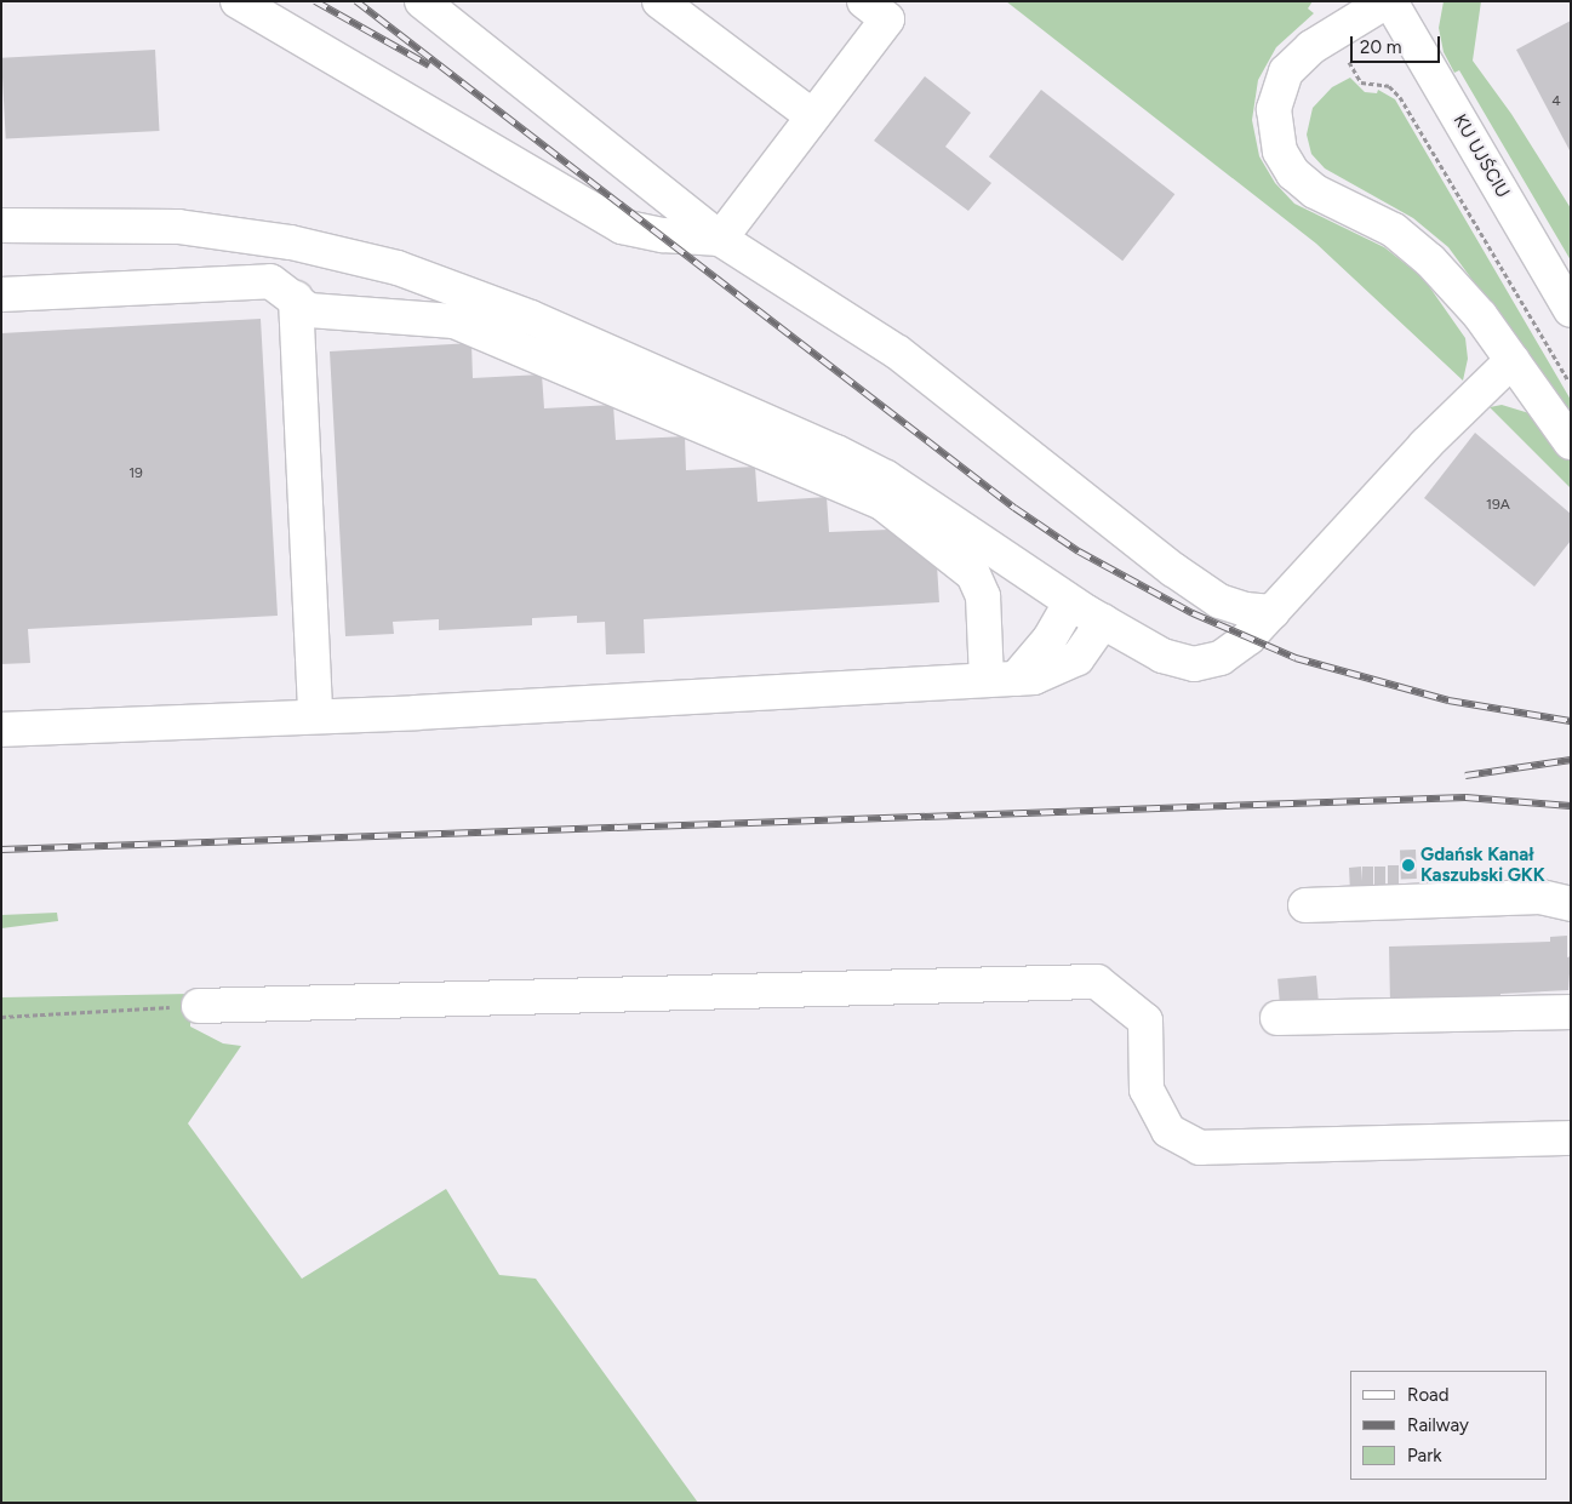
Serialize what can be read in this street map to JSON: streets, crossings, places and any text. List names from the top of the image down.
{
  "streets": {
    "street": ["KU UJŚCIU"]
  },
  "places": ["Gdańsk Kanał Kaszubski GKK"],
  "house_numbers": ["4", "19", "19A"],
  "legend": ["Road", "Railway", "Park"],
  "scale_bar": "20 m"
}
